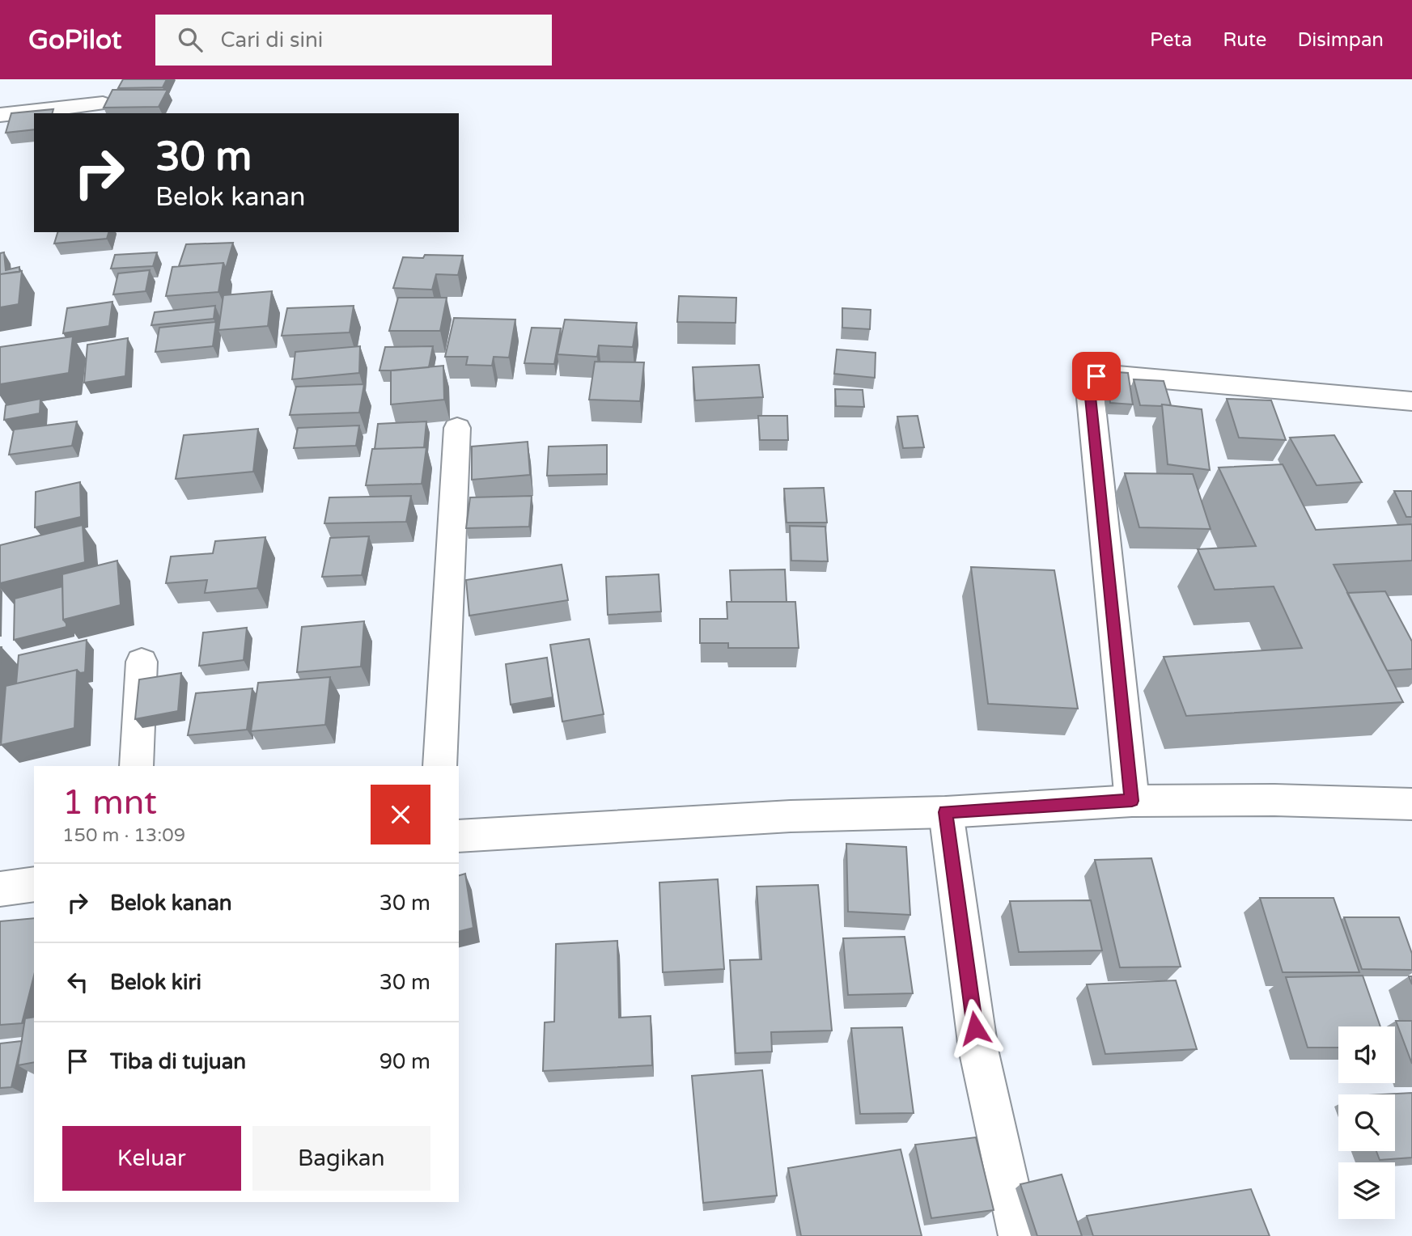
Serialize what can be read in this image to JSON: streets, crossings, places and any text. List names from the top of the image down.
{
  "page": {
    "header": "GoPilot",
    "search": "Cari di sini",
    "nav": ["Peta", "Rute", "Disimpan"],
    "turn": ["30 m", "Belok kanan"],
    "heading": ["1 mnt", "150 m · 13:09"],
    "list": [
      {
        "name": "Belok kanan",
        "value": "30 m"
      },
      {
        "name": "Belok kiri",
        "value": "30 m"
      },
      {
        "name": "Tiba di tujuan",
        "value": "90 m"
      }
    ],
    "buttons": ["Keluar", "Bagikan"]
  }
}
